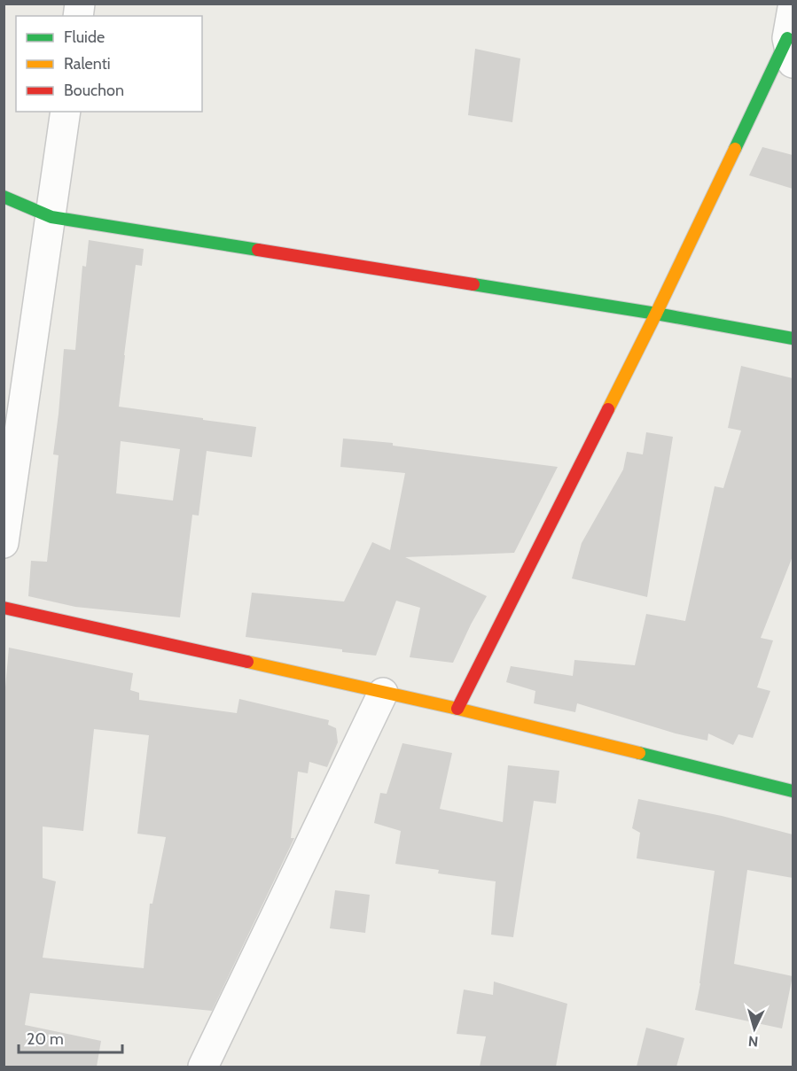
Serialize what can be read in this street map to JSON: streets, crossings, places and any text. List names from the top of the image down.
{
  "legend": ["Fluide", "Ralenti", "Bouchon"],
  "scale_bar": "20 m",
  "north": "bottom"
}
